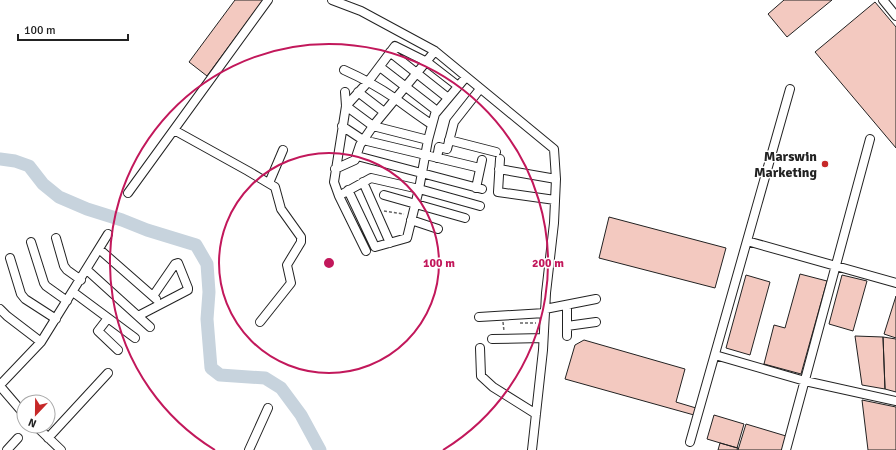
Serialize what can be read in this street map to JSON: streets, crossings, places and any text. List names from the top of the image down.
{
  "places": ["Marswin Marketing"],
  "scale_bar": "100 m",
  "north": "bottom",
  "rings": ["100 m", "200 m"]
}
